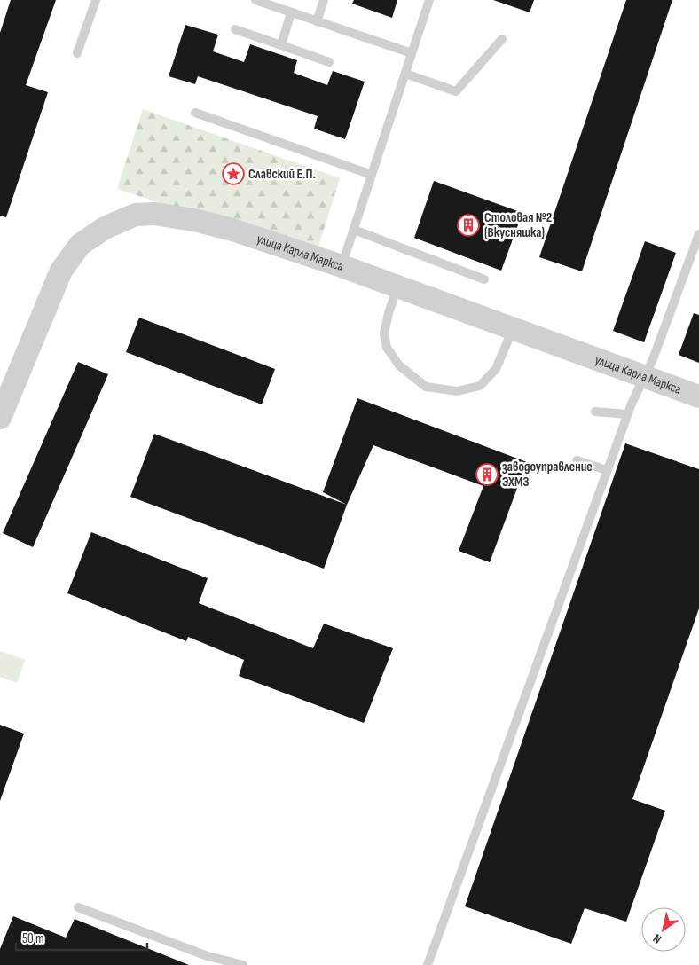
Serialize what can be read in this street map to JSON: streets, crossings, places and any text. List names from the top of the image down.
{
  "streets": {
    "street": ["улица Карла Маркса"]
  },
  "places": {
    "place": ["Славский Е.П."],
    "building": ["Столовая №2 (Вкусняшка)", "заводоуправление ЭХМЗ"]
  },
  "scale_bar": "50 m",
  "north": "bottom left"
}
